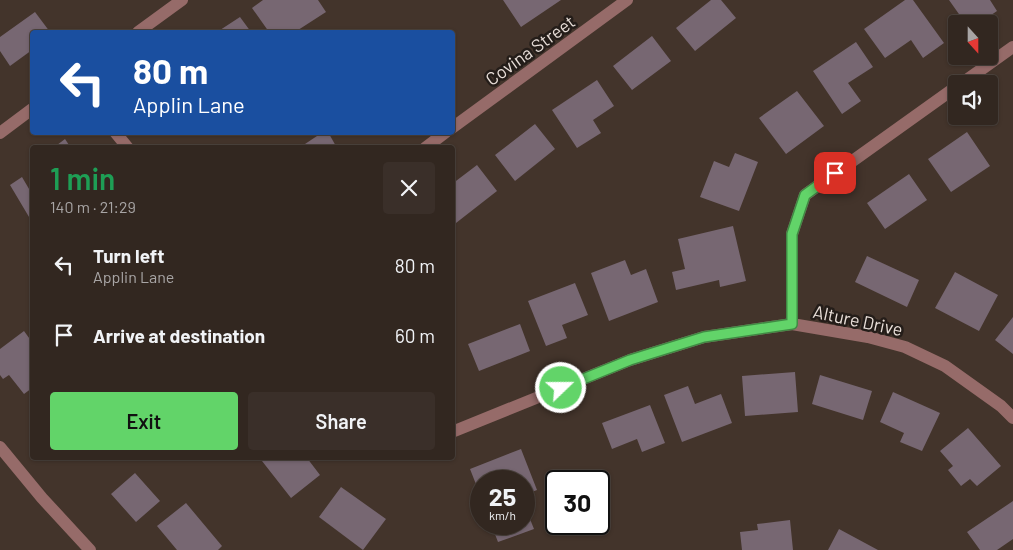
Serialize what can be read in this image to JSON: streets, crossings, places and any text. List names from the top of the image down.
{
  "streets": {
    "street": ["Covina Street", "Alture Drive"]
  },
  "north": "bottom",
  "page": {
    "turn": ["80 m", "Applin Lane"],
    "heading": ["1 min", "140 m · 21:29"],
    "list": [
      {
        "name": "Turn left",
        "note": "Applin Lane",
        "value": "80 m"
      },
      {
        "name": "Arrive at destination",
        "value": "60 m"
      }
    ],
    "buttons": ["Exit", "Share"],
    "speed": "25 km/h",
    "limit": "30"
  }
}
